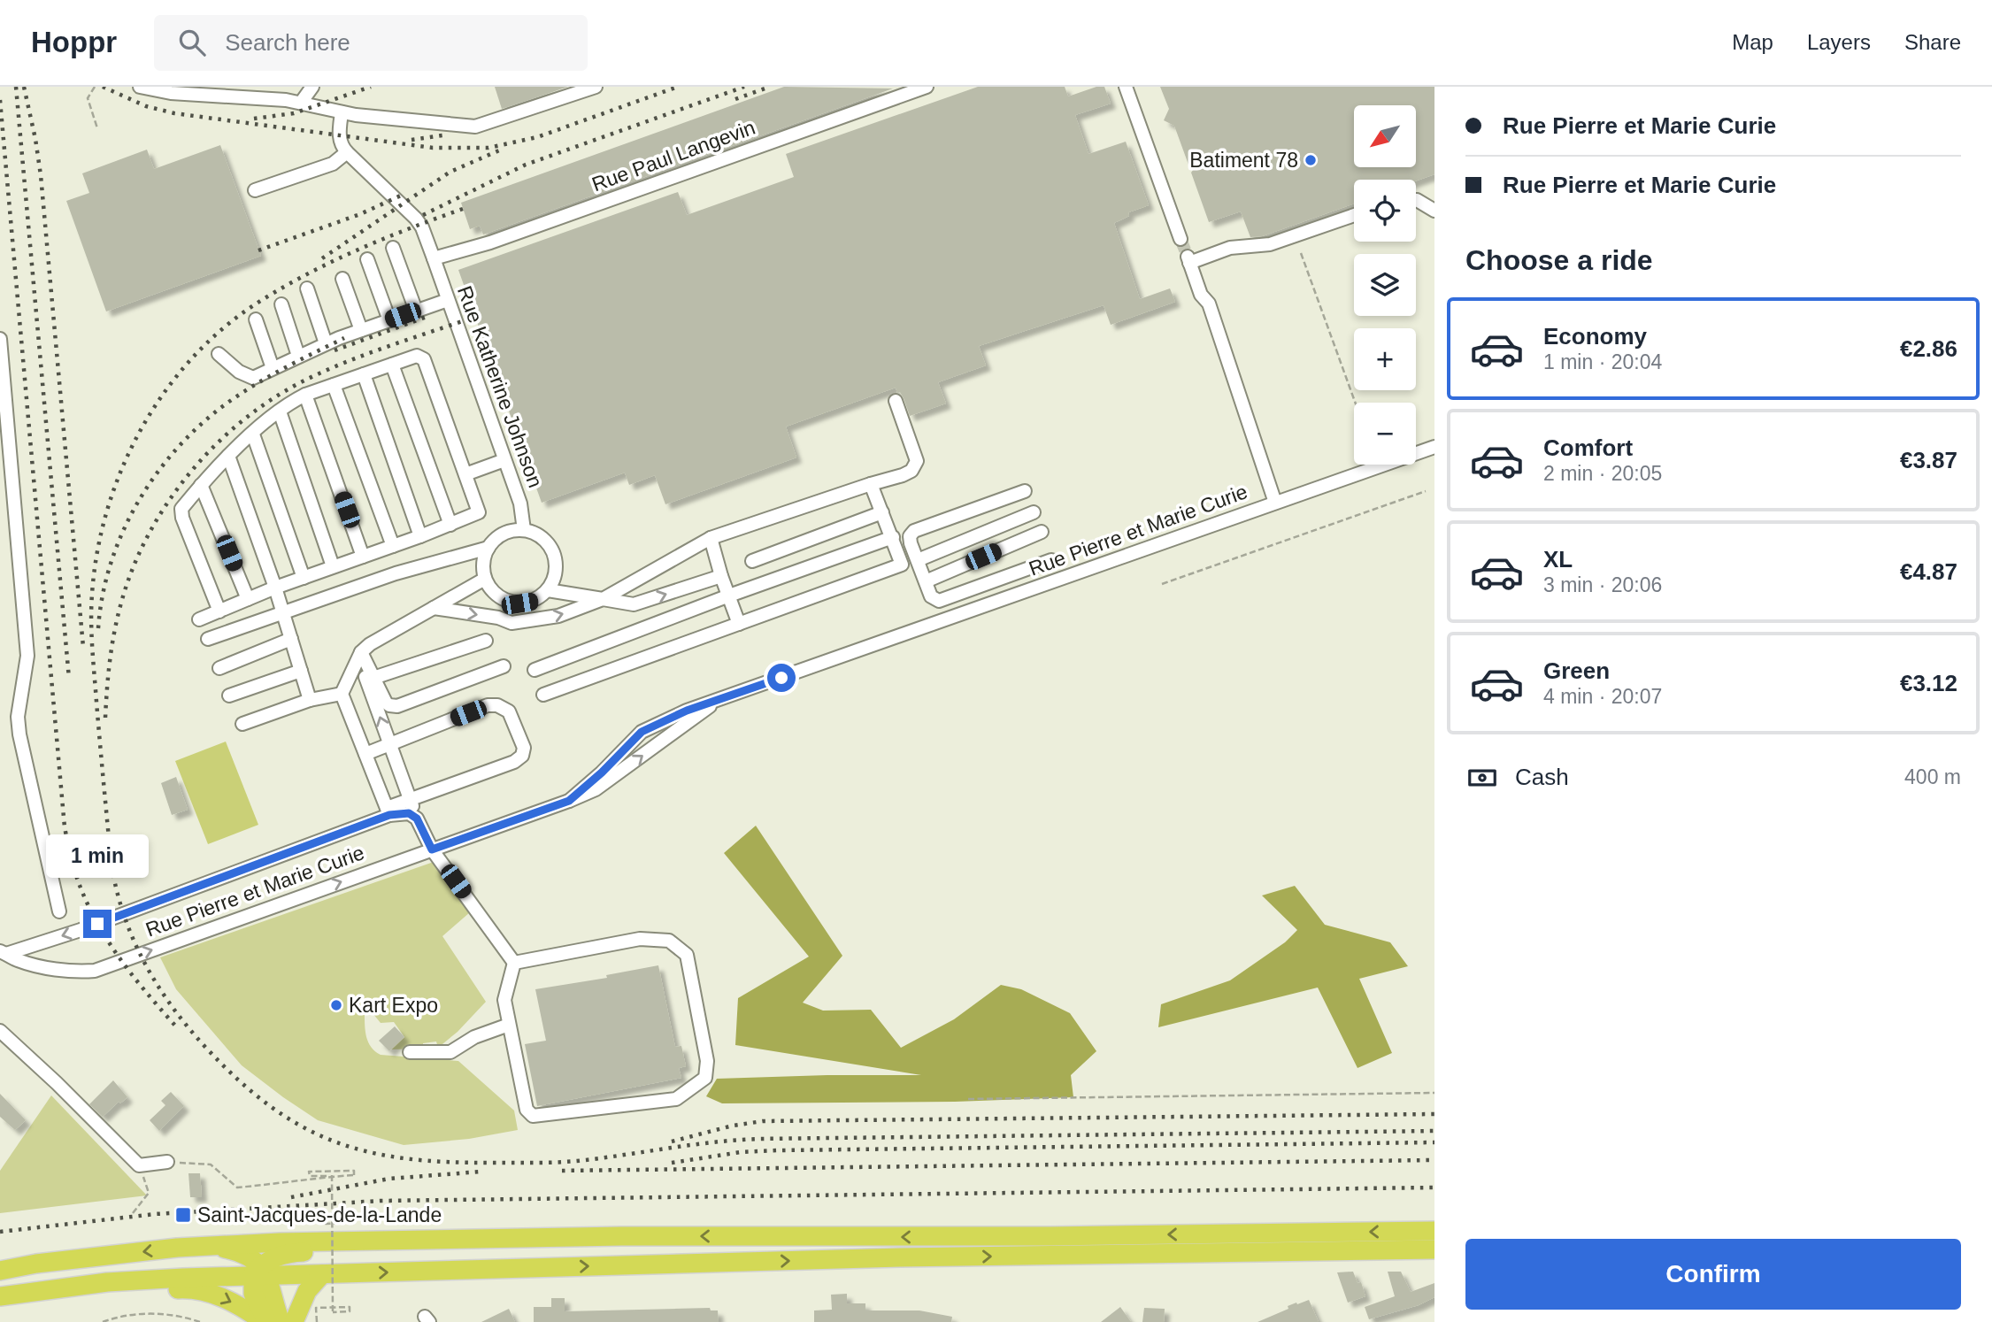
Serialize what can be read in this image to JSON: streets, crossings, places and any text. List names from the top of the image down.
{
  "streets": {
    "street": ["Rue Paul Langevin", "Rue Katherine Johnson", "Rue Pierre et Marie Curie"]
  },
  "crossings": [
    ["Rue Paul Langevin", "Rue Katherine Johnson"]
  ],
  "places": {
    "other": ["Batiment 78", "Kart Expo"],
    "transit": ["Saint-Jacques-de-la-Lande"]
  },
  "north": "bottom left",
  "page": {
    "header": "Hoppr",
    "search": "Search here",
    "nav": ["Map", "Layers", "Share"],
    "banner": ["Rue Pierre et Marie Curie", "Rue Pierre et Marie Curie"],
    "map_buttons": ["+", "−"],
    "heading": "Choose a ride",
    "list": [
      {
        "name": "Economy",
        "note": "1 min · 20:04",
        "value": "€2.86"
      },
      {
        "name": "Comfort",
        "note": "2 min · 20:05",
        "value": "€3.87"
      },
      {
        "name": "XL",
        "note": "3 min · 20:06",
        "value": "€4.87"
      },
      {
        "name": "Green",
        "note": "4 min · 20:07",
        "value": "€3.12"
      }
    ],
    "pay": ["Cash", "400 m"],
    "bubble": "1 min",
    "buttons": "Confirm"
  }
}
